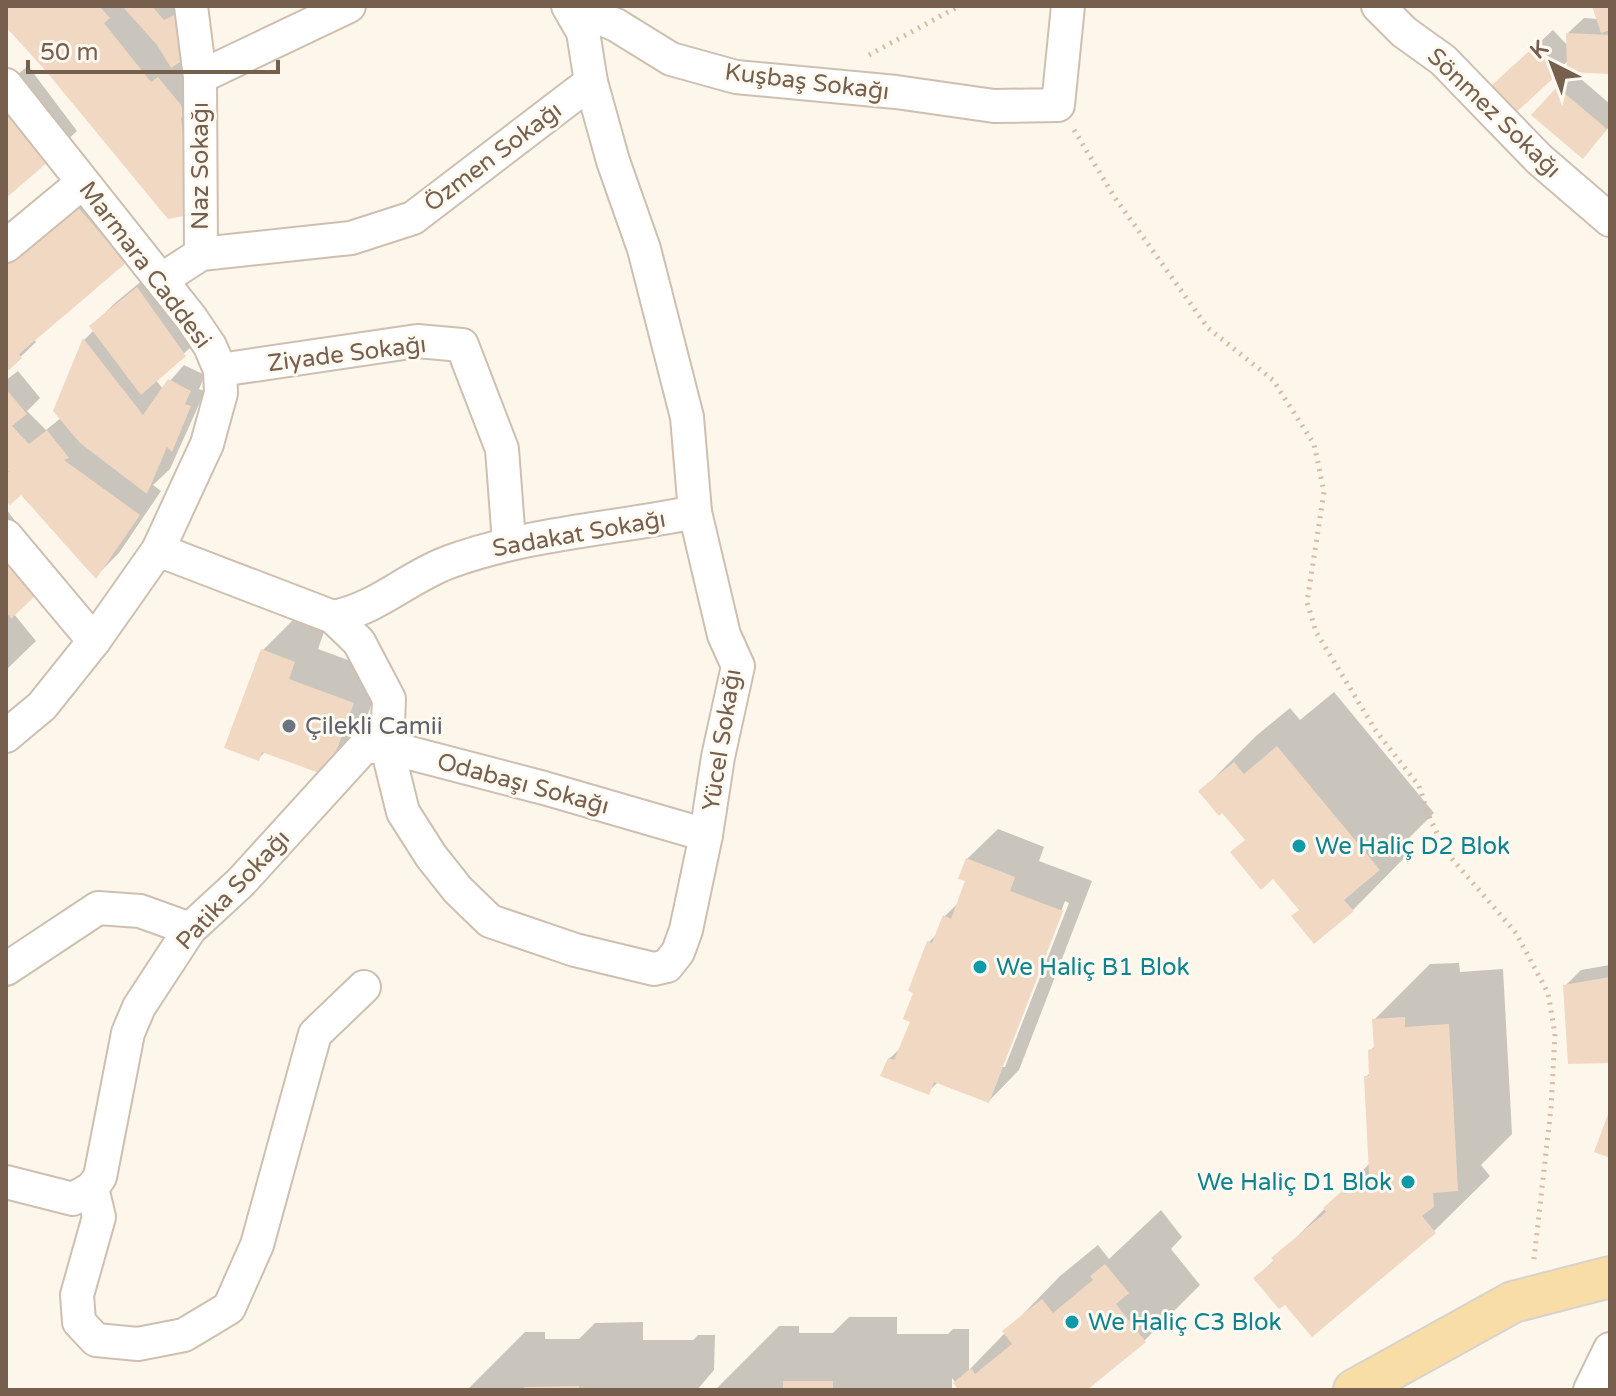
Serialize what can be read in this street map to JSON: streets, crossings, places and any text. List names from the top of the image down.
{
  "streets": {
    "street": [
      "Kuşbaş Sokağı",
      "Sönmez Sokağı",
      "Özmen Sokağı",
      "Naz Sokağı",
      "Marmara Caddesi",
      "Ziyade Sokağı",
      "Sadakat Sokağı",
      "Yücel Sokağı",
      "Odabaşı Sokağı",
      "Patika Sokağı"
    ]
  },
  "crossings": [
    ["Kuşbaş Sokağı", "Yücel Sokağı"],
    ["Özmen Sokağı", "Naz Sokağı"],
    ["Özmen Sokağı", "Marmara Caddesi"],
    ["Özmen Sokağı", "Yücel Sokağı"],
    ["Marmara Caddesi", "Ziyade Sokağı"],
    ["Ziyade Sokağı", "Sadakat Sokağı"],
    ["Sadakat Sokağı", "Yücel Sokağı"],
    ["Yücel Sokağı", "Odabaşı Sokağı"],
    ["Yücel Sokağı", "Patika Sokağı"],
    ["Odabaşı Sokağı", "Patika Sokağı"]
  ],
  "places": [
    "Çilekli Camii",
    "We Haliç D2 Blok",
    "We Haliç B1 Blok",
    "We Haliç D1 Blok",
    "We Haliç C3 Blok"
  ],
  "scale_bar": "50 m",
  "north": "top left"
}
